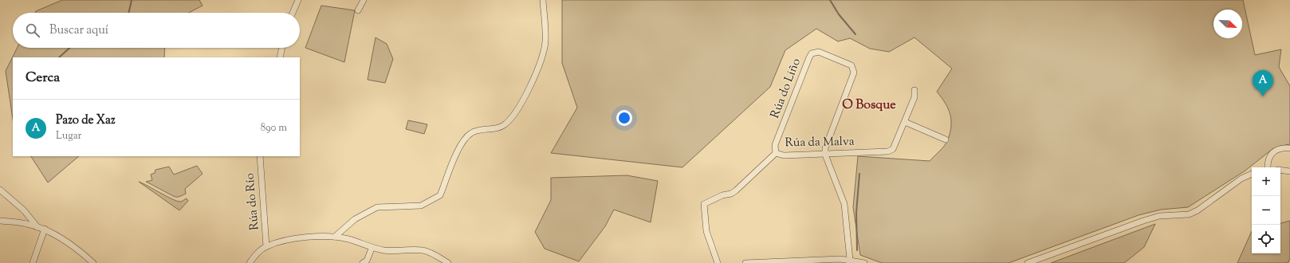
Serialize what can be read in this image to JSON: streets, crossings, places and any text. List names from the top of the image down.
{
  "streets": {
    "street": ["Rúa do Liño", "Rúa da Malva", "Rúa do Río"]
  },
  "crossings": [
    ["Rúa do Liño", "Rúa da Malva"]
  ],
  "districts": ["O Bosque"],
  "north": "bottom right",
  "page": {
    "search": "Buscar aquí",
    "heading": "Cerca",
    "pins": "A",
    "list": [
      {
        "mark": "A",
        "name": "Pazo de Xaz",
        "note": "Lugar",
        "value": "890 m"
      }
    ],
    "map_buttons": ["+", "−"]
  }
}
